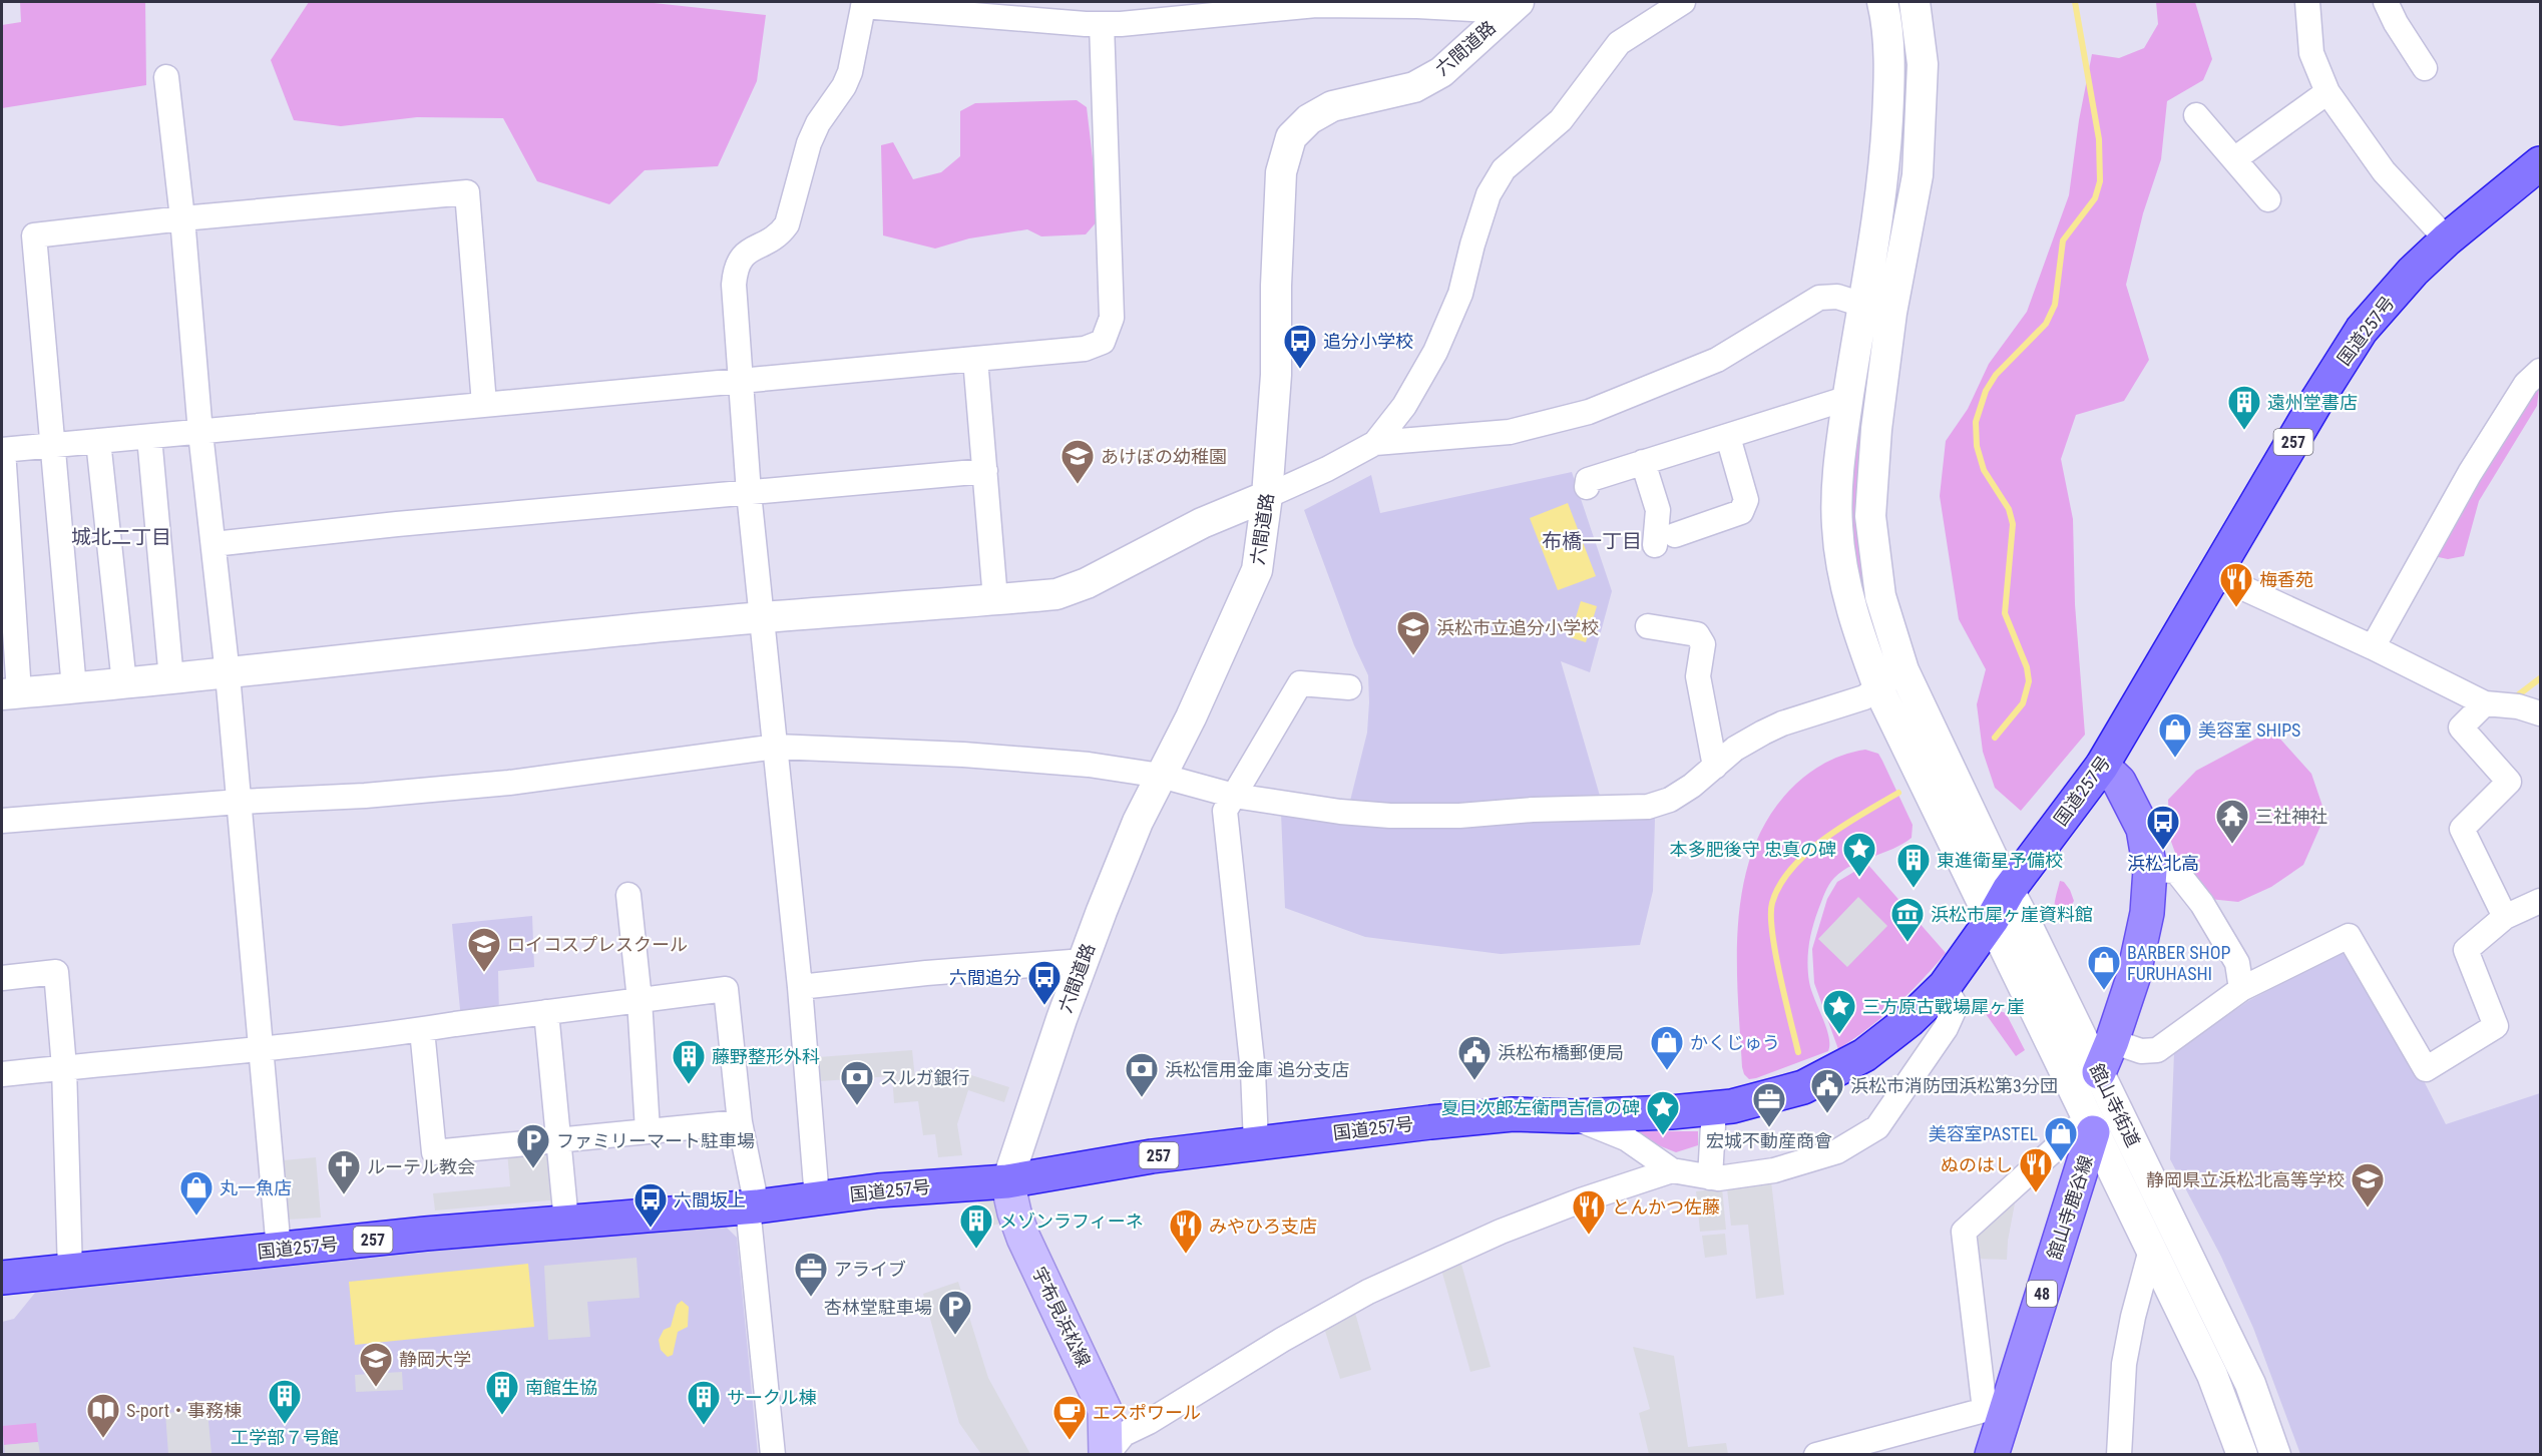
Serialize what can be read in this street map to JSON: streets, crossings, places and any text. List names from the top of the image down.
{
  "streets": {
    "highway": ["国道257号", "257"],
    "main road": ["舘山寺鹿谷線", "48", "宇布見浜松線"],
    "street": ["六間道路", "舘山寺街道"]
  },
  "crossings": [
    ["六間道路", "国道257号"],
    ["六間道路", "宇布見浜松線"],
    ["国道257号", "舘山寺街道"],
    ["国道257号", "宇布見浜松線"],
    ["舘山寺街道", "舘山寺鹿谷線"]
  ],
  "districts": ["城北二丁目", "布橋一丁目"],
  "places": {
    "bus stop": [
      "追分小学校",
      "浜松北高",
      "六間追分",
      "六間坂上"
    ],
    "building": [
      "遠州堂書店",
      "東進衛星予備校",
      "藤野整形外科",
      "メゾンラフィーネ",
      "南館生協",
      "工学部７号館",
      "サークル棟"
    ],
    "school or university": [
      "あけぼの幼稚園",
      "浜松市立追分小学校",
      "ロイコスプレスクール",
      "静岡県立浜松北高等学校",
      "静岡大学"
    ],
    "restaurant": [
      "梅香苑",
      "ぬのはし",
      "とんかつ佐藤",
      "みやひろ支店"
    ],
    "shop": [
      "美容室 SHIPS",
      "BARBER SHOP FURUHASHI",
      "かくじゅう",
      "美容室PASTEL",
      "丸一魚店"
    ],
    "temple": ["三社神社"],
    "place": ["本多肥後守 忠真の碑", "三方原古戰場犀ヶ崖", "夏目次郎左衛門吉信の碑"],
    "museum": ["浜松市犀ヶ崖資料館"],
    "public building": ["浜松布橋郵便局", "浜松市消防団浜松第3分団"],
    "bank": ["浜松信用金庫 追分支店", "スルガ銀行"],
    "office": ["宏城不動産商會", "アライブ"],
    "parking": ["ファミリーマート駐車場", "杏林堂駐車場"],
    "church": ["ルーテル教会"],
    "library": ["S-port・事務棟"],
    "cafe": ["エスポワール"]
  }
}
